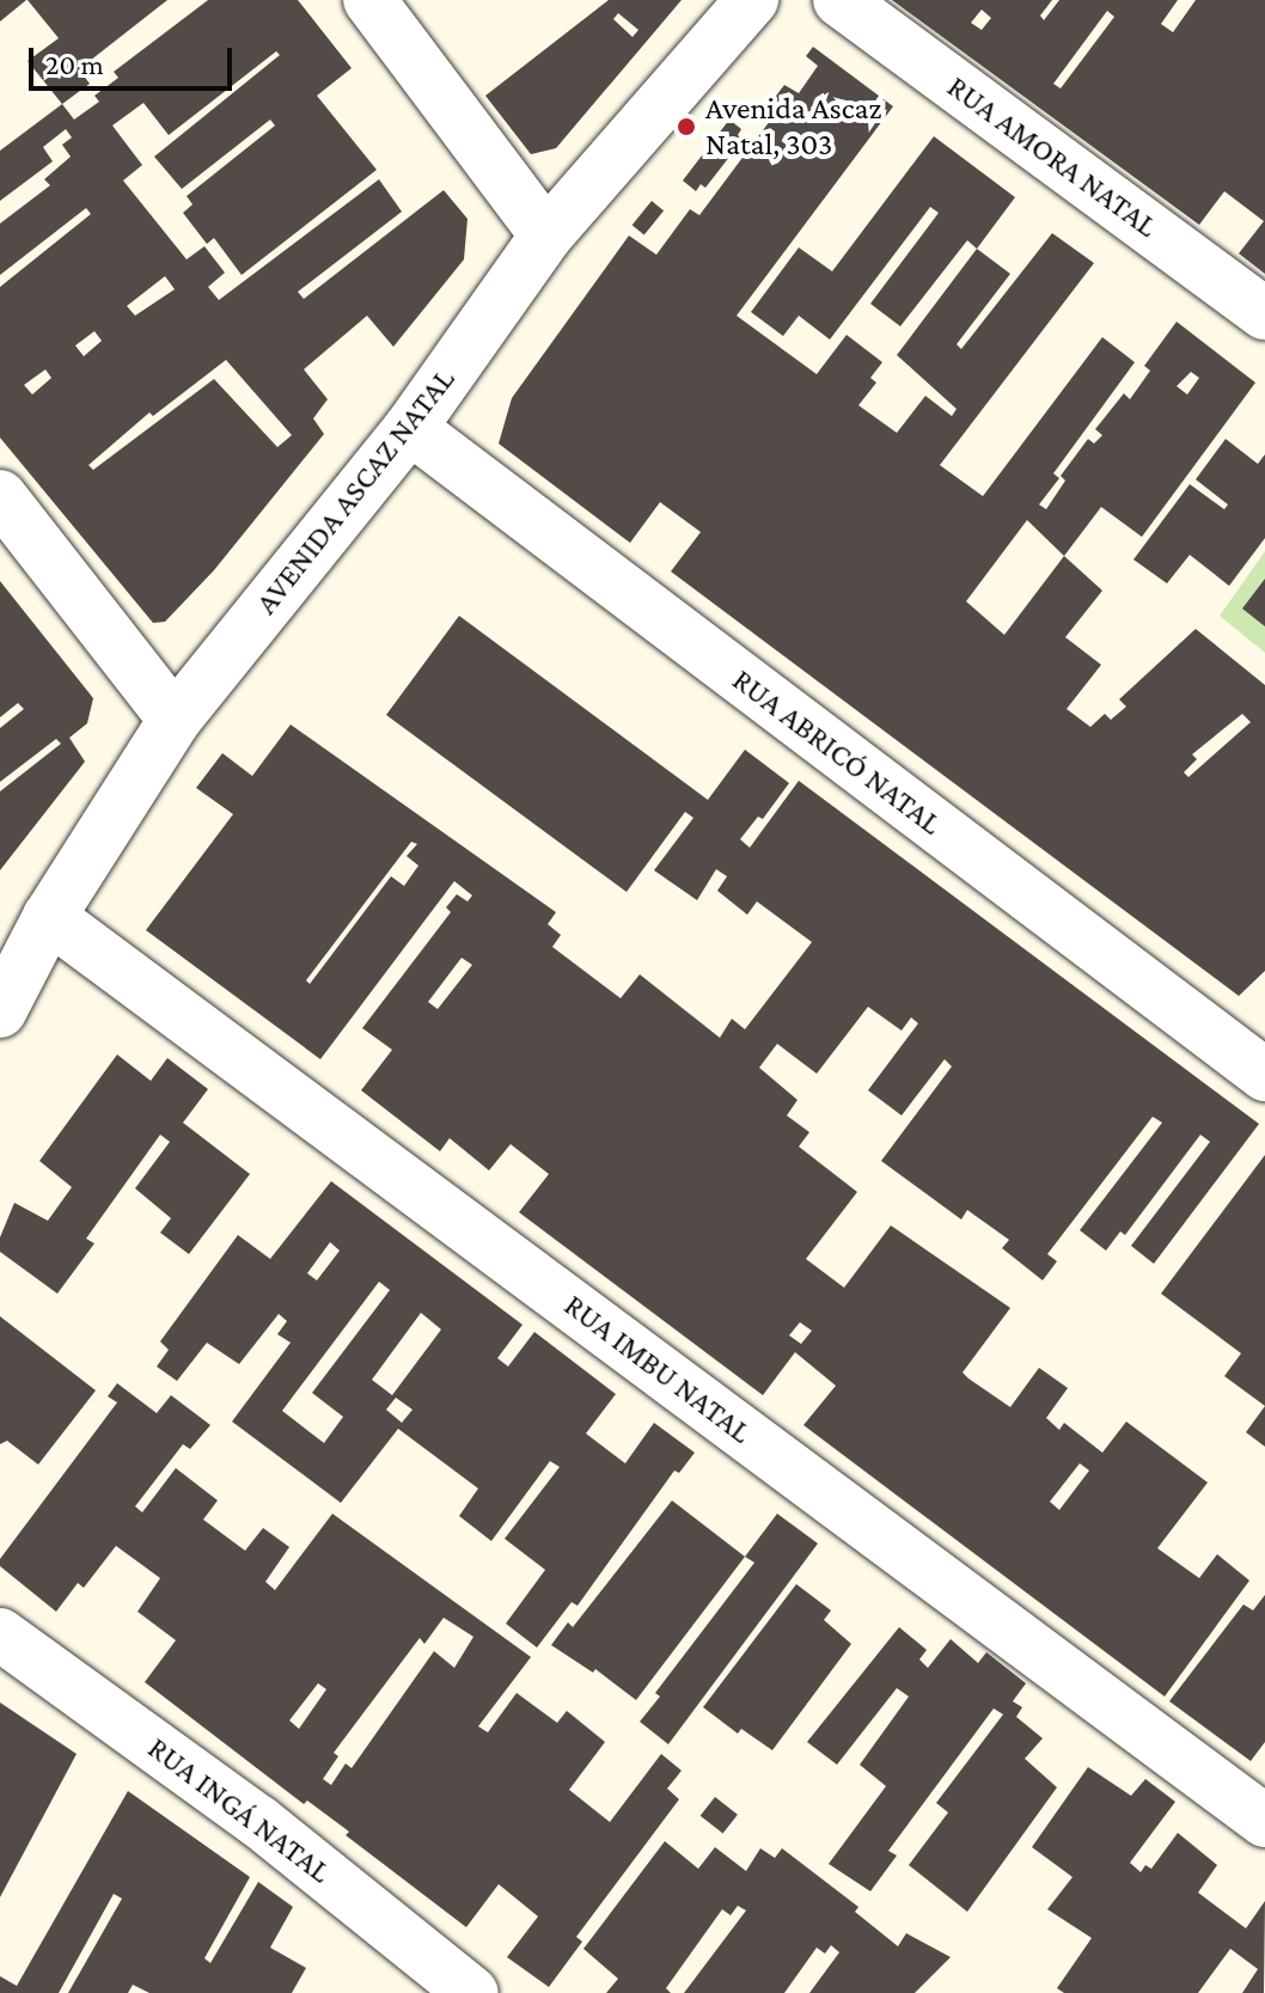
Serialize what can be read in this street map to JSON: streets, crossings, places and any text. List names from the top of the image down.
{
  "streets": {
    "street": [
      "RUA AMORA NATAL",
      "AVENIDA ASCAZ NATAL",
      "RUA ABRICÓ NATAL",
      "RUA IMBU NATAL",
      "RUA INGÁ NATAL"
    ]
  },
  "crossings": [
    ["AVENIDA ASCAZ NATAL", "RUA ABRICÓ NATAL"],
    ["AVENIDA ASCAZ NATAL", "RUA IMBU NATAL"]
  ],
  "places": ["Avenida Ascaz Natal, 303"],
  "scale_bar": "20 m"
}
